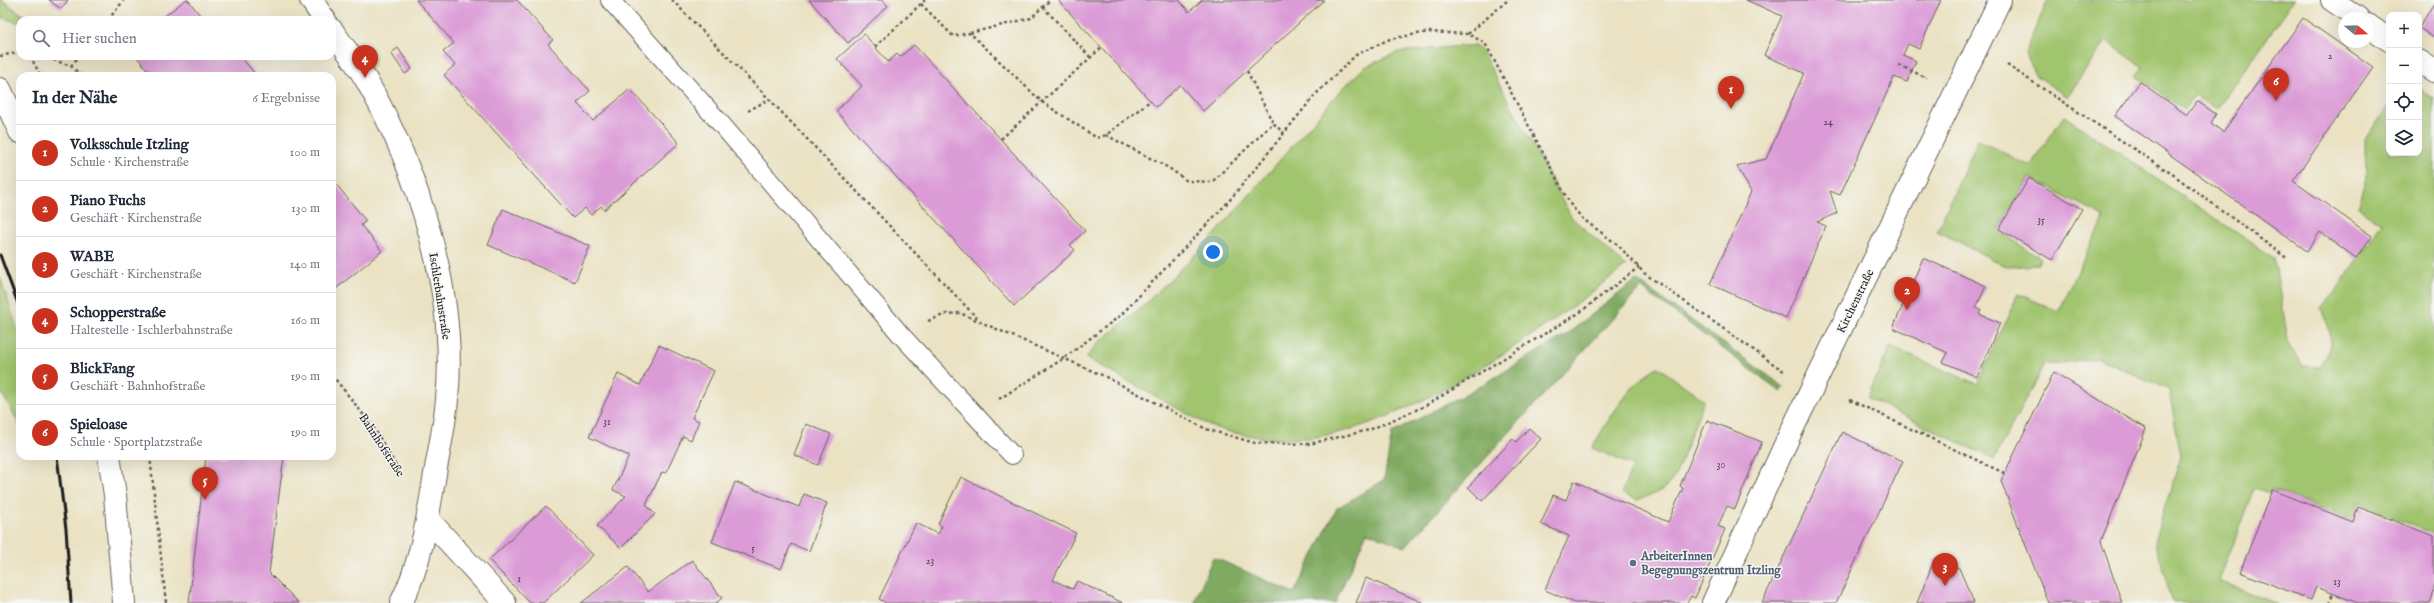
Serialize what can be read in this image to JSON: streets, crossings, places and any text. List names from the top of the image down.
{
  "streets": {
    "street": ["Ischlerbahnstraße", "Kirchenstraße"],
    "path": ["Bahnhofstraße"]
  },
  "crossings": [
    ["Ischlerbahnstraße", "Bahnhofstraße"]
  ],
  "places": ["ArbeiterInnen Begegnungszentrum Itzling"],
  "house_numbers": [
    "2",
    "24",
    "35",
    "31",
    "30",
    "5",
    "23",
    "1",
    "13"
  ],
  "north": "right",
  "page": {
    "map_buttons": ["+", "−"],
    "search": "Hier suchen",
    "pins": [
      "4",
      "6",
      "1",
      "2",
      "5",
      "3"
    ],
    "heading": ["In der Nähe", "6 Ergebnisse"],
    "list": [
      {
        "mark": "1",
        "name": "Volksschule Itzling",
        "note": "Schule · Kirchenstraße",
        "value": "100 m"
      },
      {
        "mark": "2",
        "name": "Piano Fuchs",
        "note": "Geschäft · Kirchenstraße",
        "value": "130 m"
      },
      {
        "mark": "3",
        "name": "WABE",
        "note": "Geschäft · Kirchenstraße",
        "value": "140 m"
      },
      {
        "mark": "4",
        "name": "Schopperstraße",
        "note": "Haltestelle · Ischlerbahnstraße",
        "value": "160 m"
      },
      {
        "mark": "5",
        "name": "BlickFang",
        "note": "Geschäft · Bahnhofstraße",
        "value": "190 m"
      },
      {
        "mark": "6",
        "name": "Spieloase",
        "note": "Schule · Sportplatzstraße",
        "value": "190 m"
      }
    ]
  }
}
